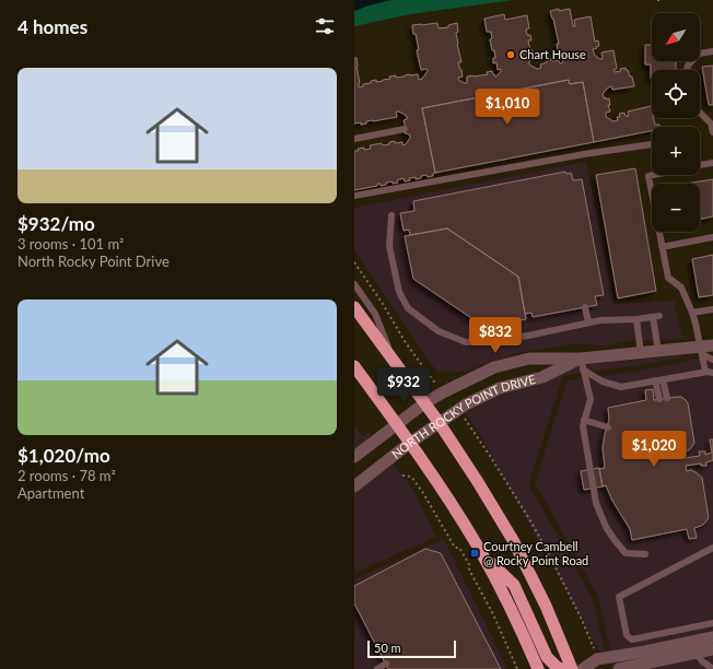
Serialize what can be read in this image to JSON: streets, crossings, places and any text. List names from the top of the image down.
{
  "streets": {
    "street": ["NORTH ROCKY POINT DRIVE"]
  },
  "places": {
    "other": ["Chart House"],
    "transit": ["Courtney Cambell @ Rocky Point Road"]
  },
  "scale_bar": "50 m",
  "north": "bottom left",
  "page": {
    "heading": "4 homes",
    "map_buttons": ["+", "−"],
    "list": [
      {
        "name": "$932/mo",
        "note": "3 rooms · 101 m² · North Rocky Point Drive"
      },
      {
        "name": "$1,020/mo",
        "note": "2 rooms · 78 m² · Apartment"
      }
    ],
    "price": [
      "$1,010",
      "$832",
      "$932",
      "$1,020"
    ],
    "scale": "50 m"
  }
}
